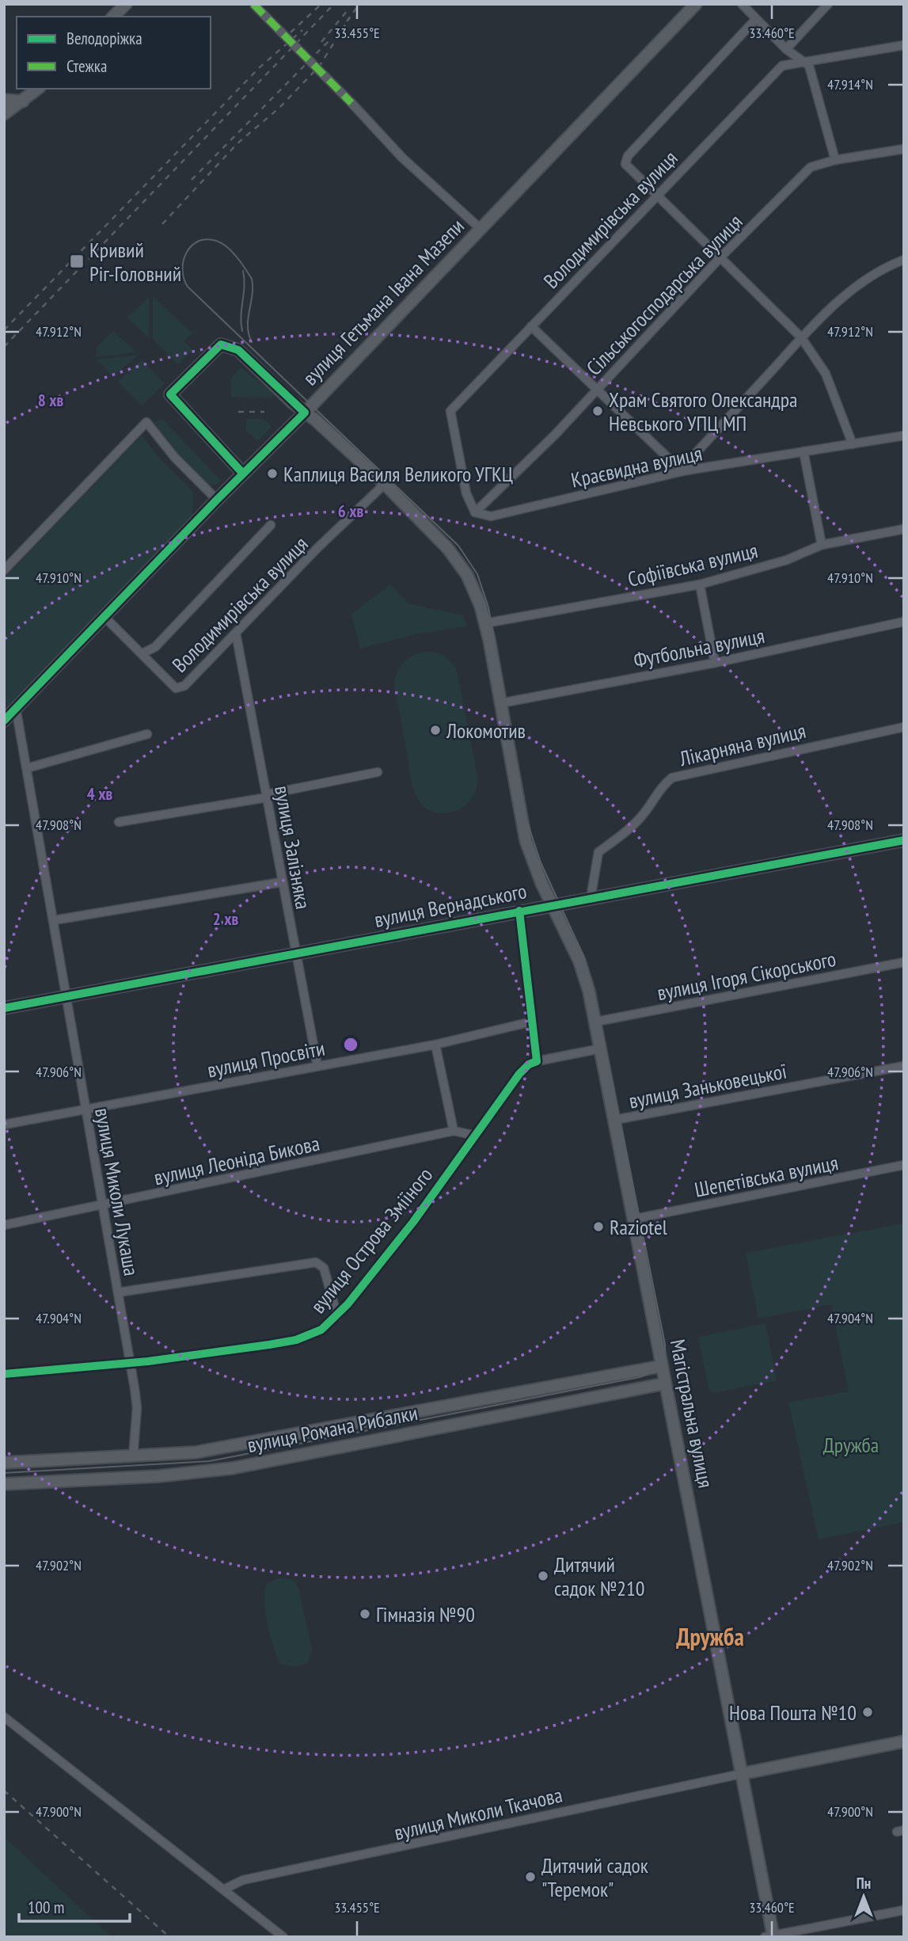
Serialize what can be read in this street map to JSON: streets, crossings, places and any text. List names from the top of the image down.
{
  "streets": {
    "main road": [
      "вулиця Гетьмана Івана Мазепи",
      "вулиця Вернадського",
      "Магістральна вулиця",
      "вулиця Романа Рибалки"
    ],
    "street": [
      "Володимирівська вулиця",
      "Сільськогосподарська вулиця",
      "Краєвидна вулиця",
      "Софіївська вулиця",
      "Футбольна вулиця",
      "Лікарняна вулиця",
      "вулиця Залізняка",
      "вулиця Ігоря Сікорського",
      "вулиця Просвіти",
      "вулиця Заньковецької",
      "вулиця Леоніда Бикова",
      "Шепетівська вулиця",
      "вулиця Миколи Лукаша",
      "вулиця Острова Зміїного",
      "вулиця Миколи Ткачова"
    ]
  },
  "crossings": [
    ["Володимирівська вулиця", "Сільськогосподарська вулиця"],
    ["Володимирівська вулиця", "Краєвидна вулиця"],
    ["Володимирівська вулиця", "вулиця Залізняка"],
    ["Володимирівська вулиця", "Магістральна вулиця"],
    ["Сільськогосподарська вулиця", "Краєвидна вулиця"],
    ["вулиця Гетьмана Івана Мазепи", "вулиця Миколи Лукаша"],
    ["вулиця Гетьмана Івана Мазепи", "Магістральна вулиця"],
    ["Софіївська вулиця", "Магістральна вулиця"],
    ["Футбольна вулиця", "Магістральна вулиця"],
    ["Лікарняна вулиця", "вулиця Вернадського"],
    ["вулиця Залізняка", "вулиця Вернадського"],
    ["вулиця Залізняка", "вулиця Просвіти"],
    ["вулиця Вернадського", "вулиця Миколи Лукаша"],
    ["вулиця Вернадського", "Магістральна вулиця"],
    ["вулиця Ігоря Сікорського", "Магістральна вулиця"],
    ["вулиця Просвіти", "вулиця Миколи Лукаша"],
    ["вулиця Заньковецької", "Магістральна вулиця"],
    ["вулиця Леоніда Бикова", "вулиця Миколи Лукаша"],
    ["вулиця Леоніда Бикова", "вулиця Острова Зміїного"],
    ["Шепетівська вулиця", "Магістральна вулиця"],
    ["вулиця Миколи Лукаша", "вулиця Острова Зміїного"],
    ["вулиця Миколи Лукаша", "вулиця Романа Рибалки"],
    ["Магістральна вулиця", "вулиця Романа Рибалки"],
    ["Магістральна вулиця", "вулиця Миколи Ткачова"]
  ],
  "districts": ["Дружба"],
  "parks": ["Дружба"],
  "places": {
    "transit": ["Кривий Ріг-Головний"],
    "other": [
      "Храм Святого Олександра Невського УПЦ МП",
      "Каплиця Василя Великого УГКЦ",
      "Локомотив",
      "Raziotel",
      "Дитячий садок №210",
      "Гімназія №90",
      "Нова Пошта №10",
      "Дитячий садок \"Теремок\""
    ]
  },
  "legend": ["Велодоріжка", "Стежка"],
  "scale_bar": "100 m",
  "north": "top",
  "coordinates": [
    "33.455°E",
    "33.460°E",
    "47.914°N",
    "47.912°N",
    "47.910°N",
    "47.908°N",
    "47.906°N",
    "47.904°N",
    "47.902°N",
    "47.900°N"
  ],
  "rings": [
    "8 хв",
    "6 хв",
    "4 хв",
    "2 хв"
  ]
}
